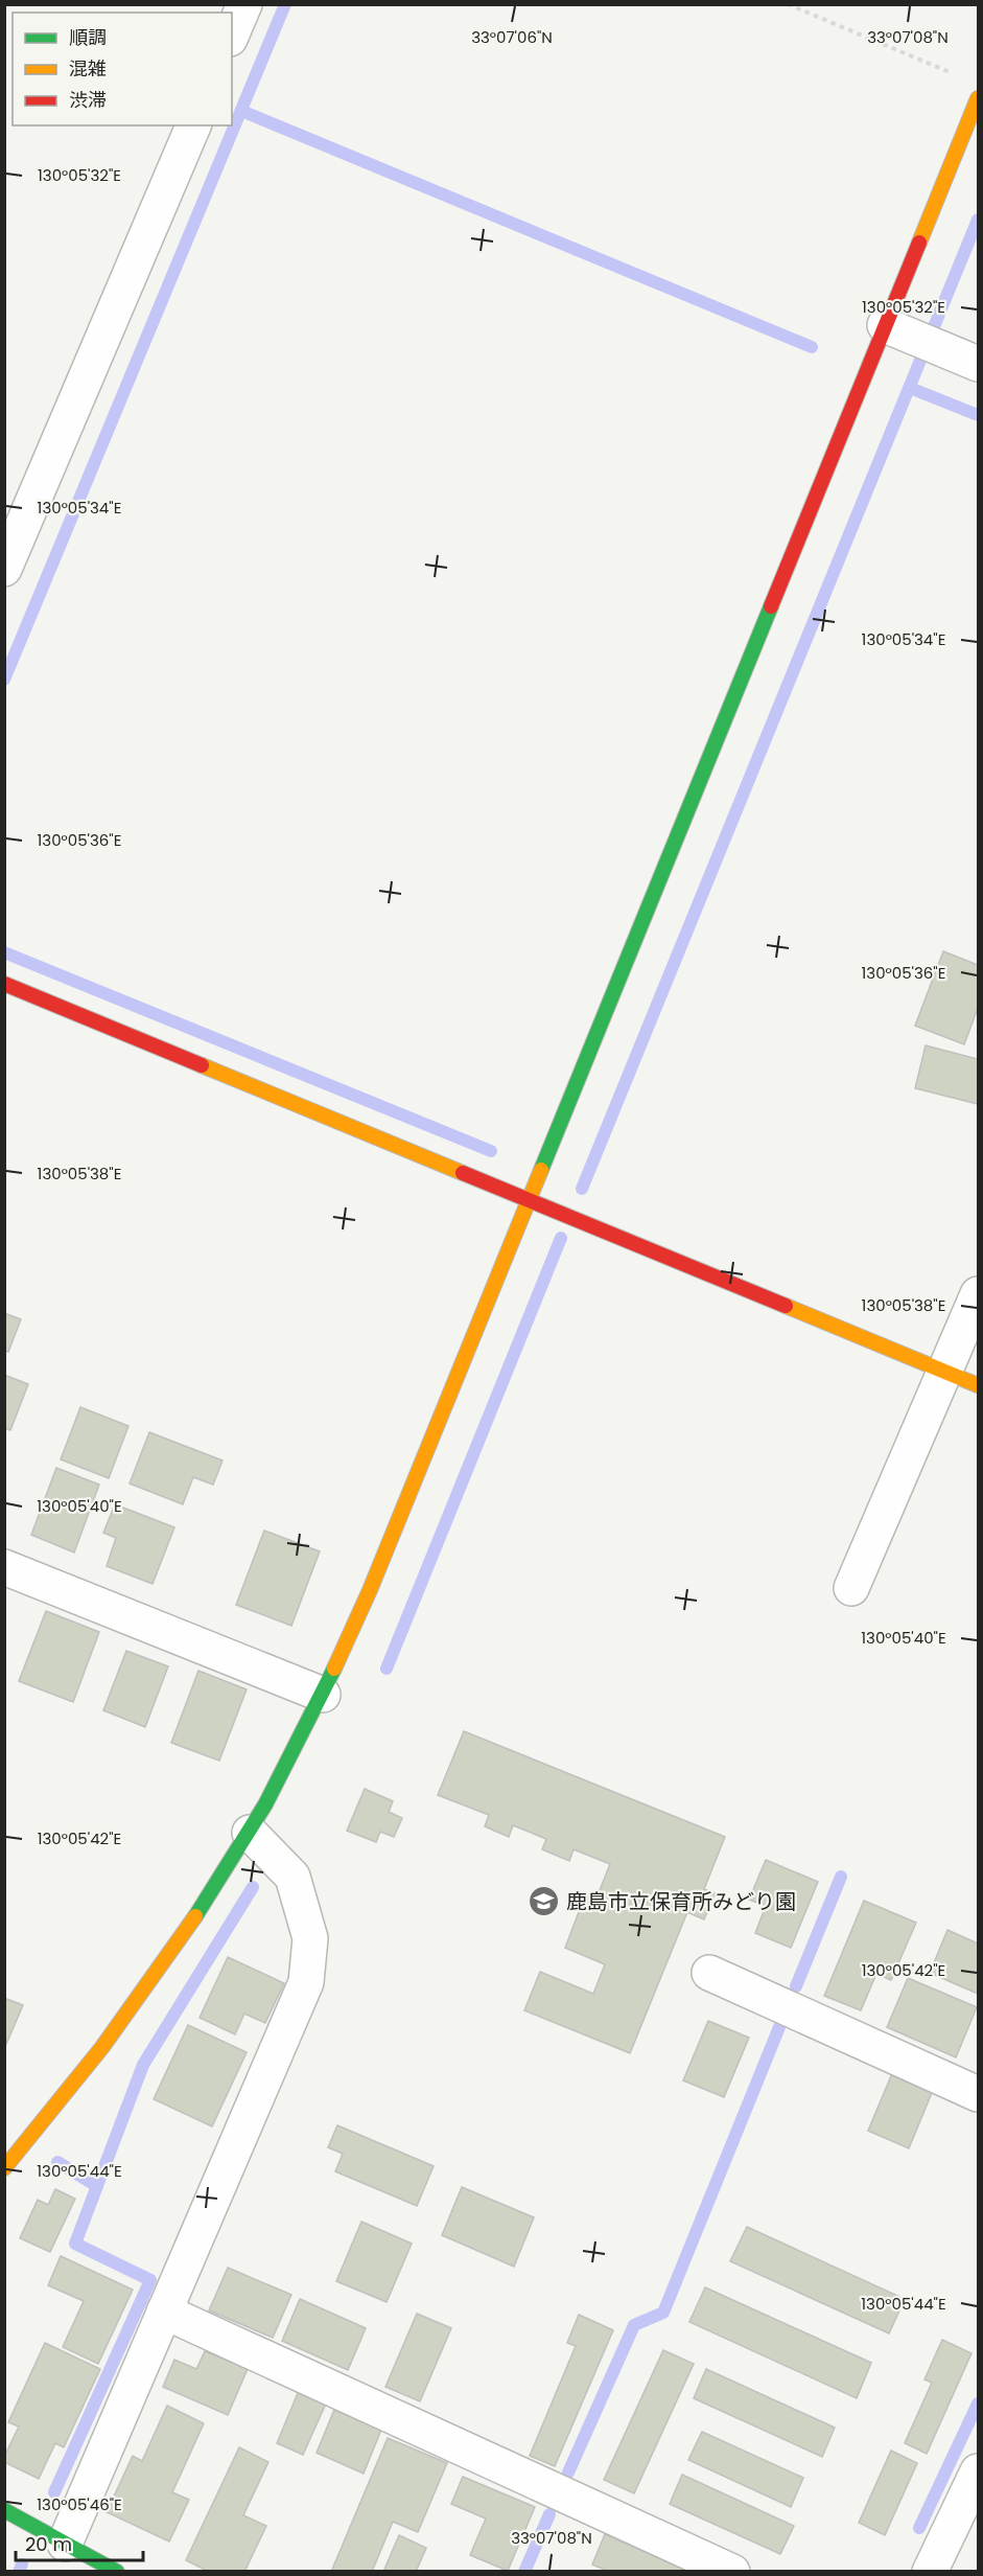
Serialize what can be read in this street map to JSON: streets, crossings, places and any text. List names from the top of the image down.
{
  "places": {
    "school or university": ["鹿島市立保育所みどり園"]
  },
  "legend": ["順調", "混雑", "渋滞"],
  "scale_bar": "20 m",
  "coordinates": [
    "33°07'06\"N",
    "33°07'08\"N",
    "130°05'32\"E",
    "130°05'34\"E",
    "130°05'36\"E",
    "130°05'38\"E",
    "130°05'40\"E",
    "130°05'42\"E",
    "130°05'44\"E",
    "130°05'46\"E"
  ]
}
